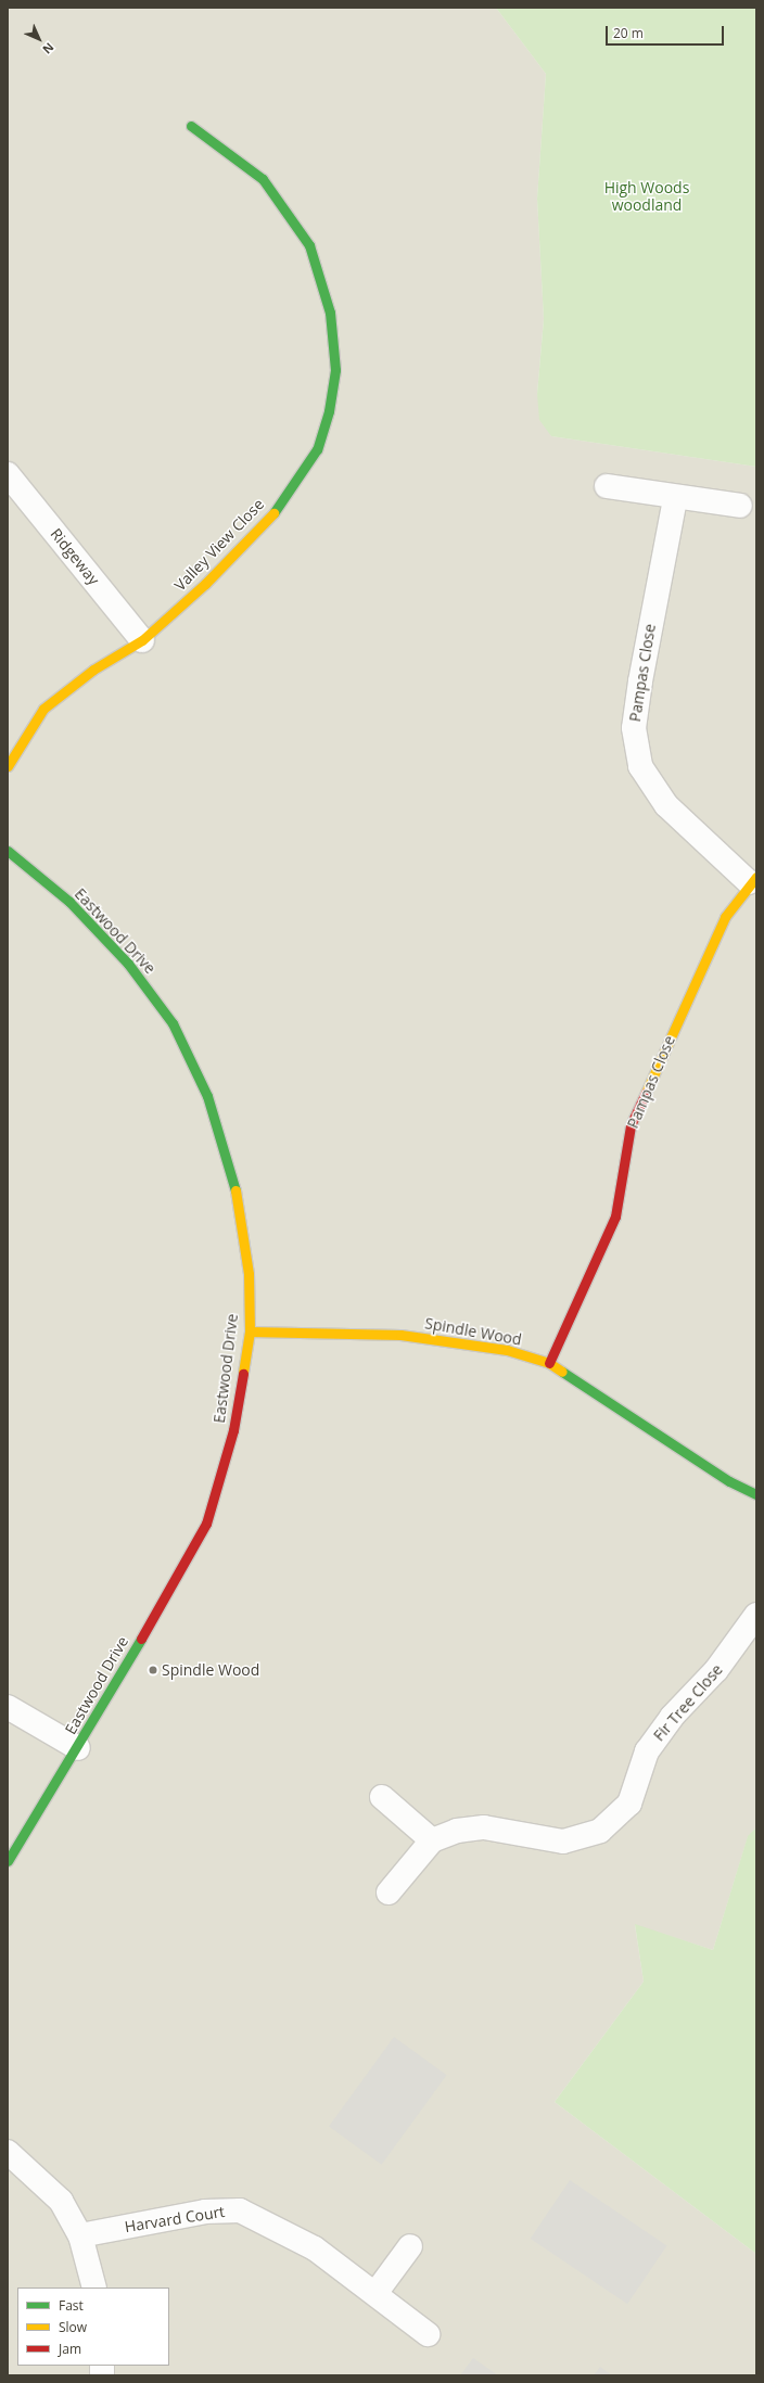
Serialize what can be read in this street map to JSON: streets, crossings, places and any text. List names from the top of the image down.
{
  "streets": {
    "street": [
      "Valley View Close",
      "Ridgeway",
      "Pampas Close",
      "Eastwood Drive",
      "Spindle Wood",
      "Fir Tree Close",
      "Harvard Court"
    ]
  },
  "crossings": [
    ["Valley View Close", "Ridgeway"],
    ["Pampas Close", "Spindle Wood"],
    ["Eastwood Drive", "Spindle Wood"]
  ],
  "parks": ["High Woods woodland"],
  "places": ["Spindle Wood"],
  "legend": ["Fast", "Slow", "Jam"],
  "scale_bar": "20 m",
  "north": "bottom right"
}
